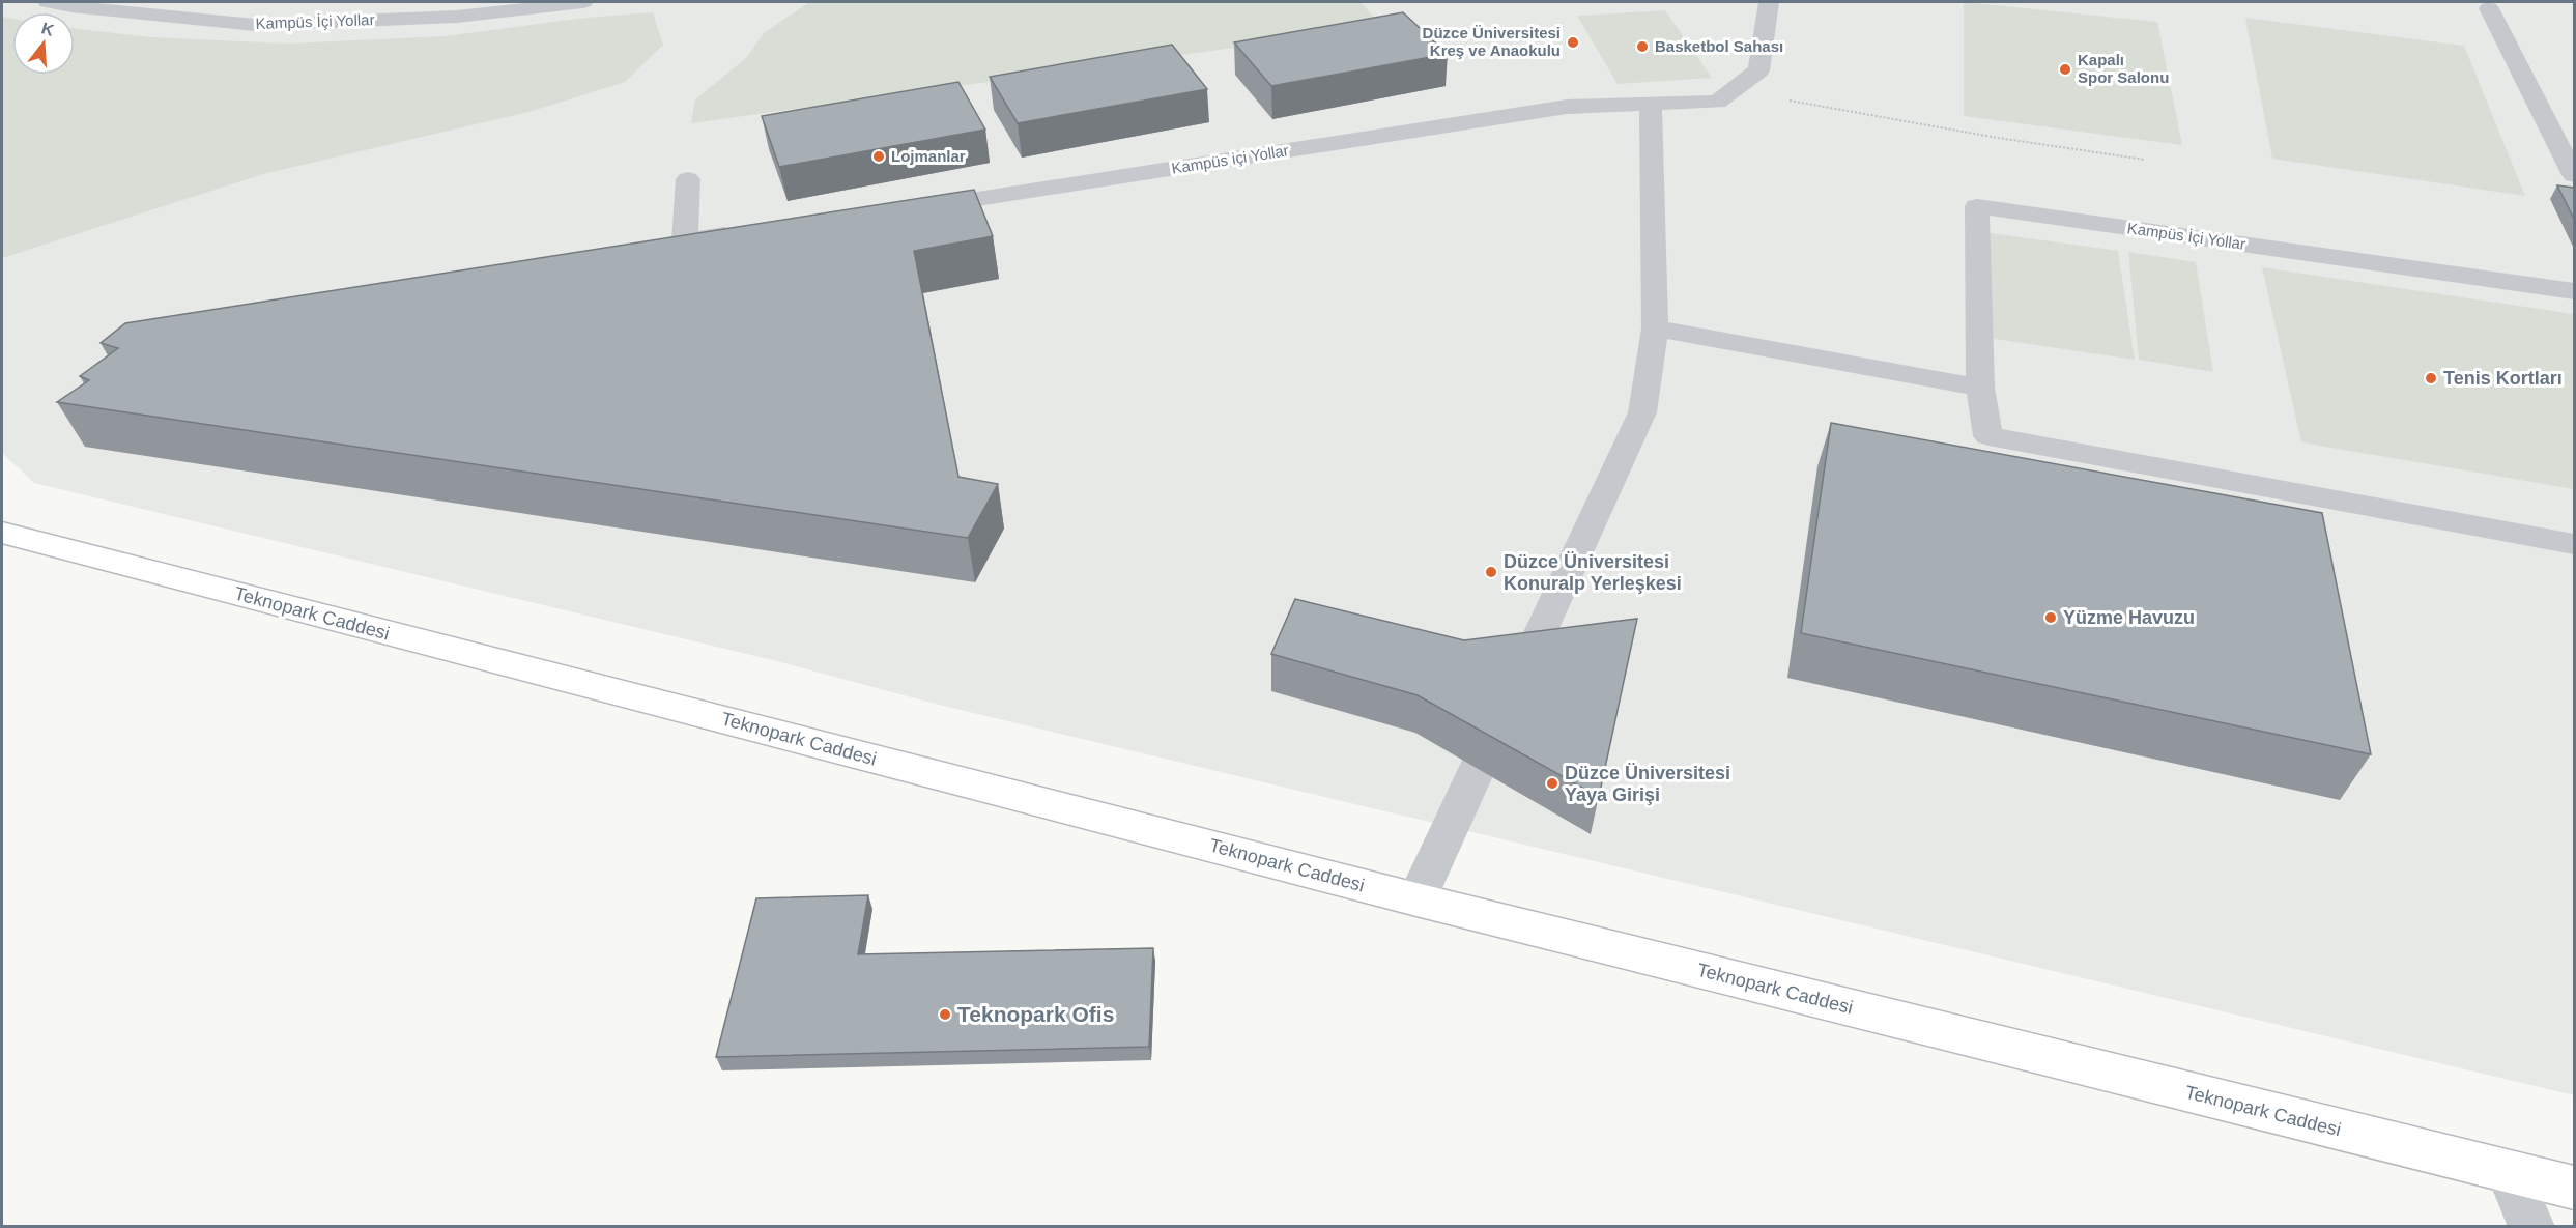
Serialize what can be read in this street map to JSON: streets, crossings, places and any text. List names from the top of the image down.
{
  "streets": {
    "main road": ["Teknopark Caddesi"],
    "street": ["Kampüs İçi Yollar", "Kampüs içi Yollar"]
  },
  "places": [
    "Düzce Üniversitesi Kreş ve Anaokulu",
    "Basketbol Sahası",
    "Kapalı Spor Salonu",
    "Lojmanlar",
    "Tenis Kortları",
    "Düzce Üniversitesi Konuralp Yerleşkesi",
    "Yüzme Havuzu",
    "Düzce Üniversitesi Yaya Girişi",
    "Teknopark Ofis"
  ],
  "north": "top"
}
